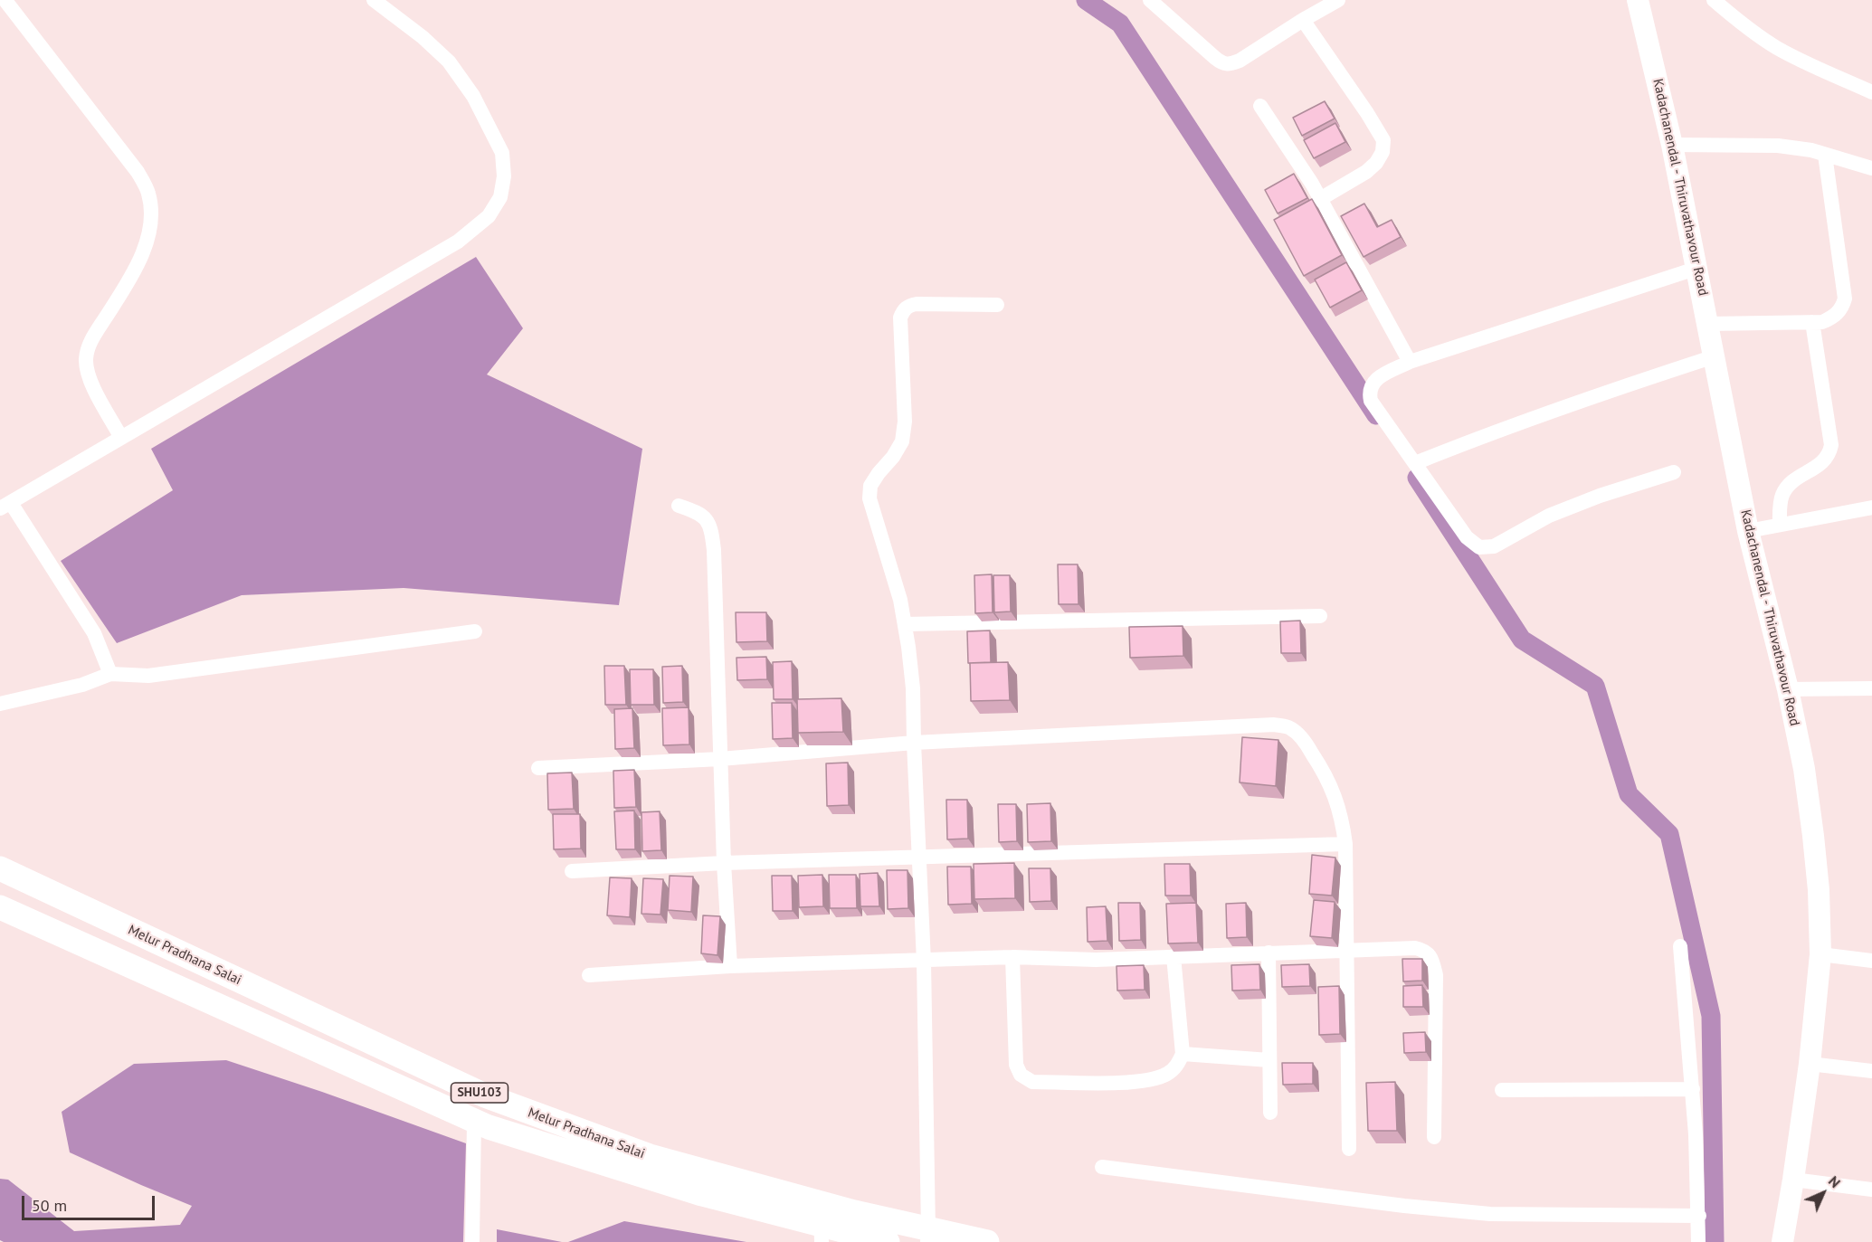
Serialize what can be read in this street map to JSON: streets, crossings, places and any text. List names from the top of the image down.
{
  "streets": {
    "main road": ["Kadachanendal - Thiruvathavour Road", "Melur Pradhana Salai", "SHU103"]
  },
  "scale_bar": "50 m",
  "north": "top right"
}
